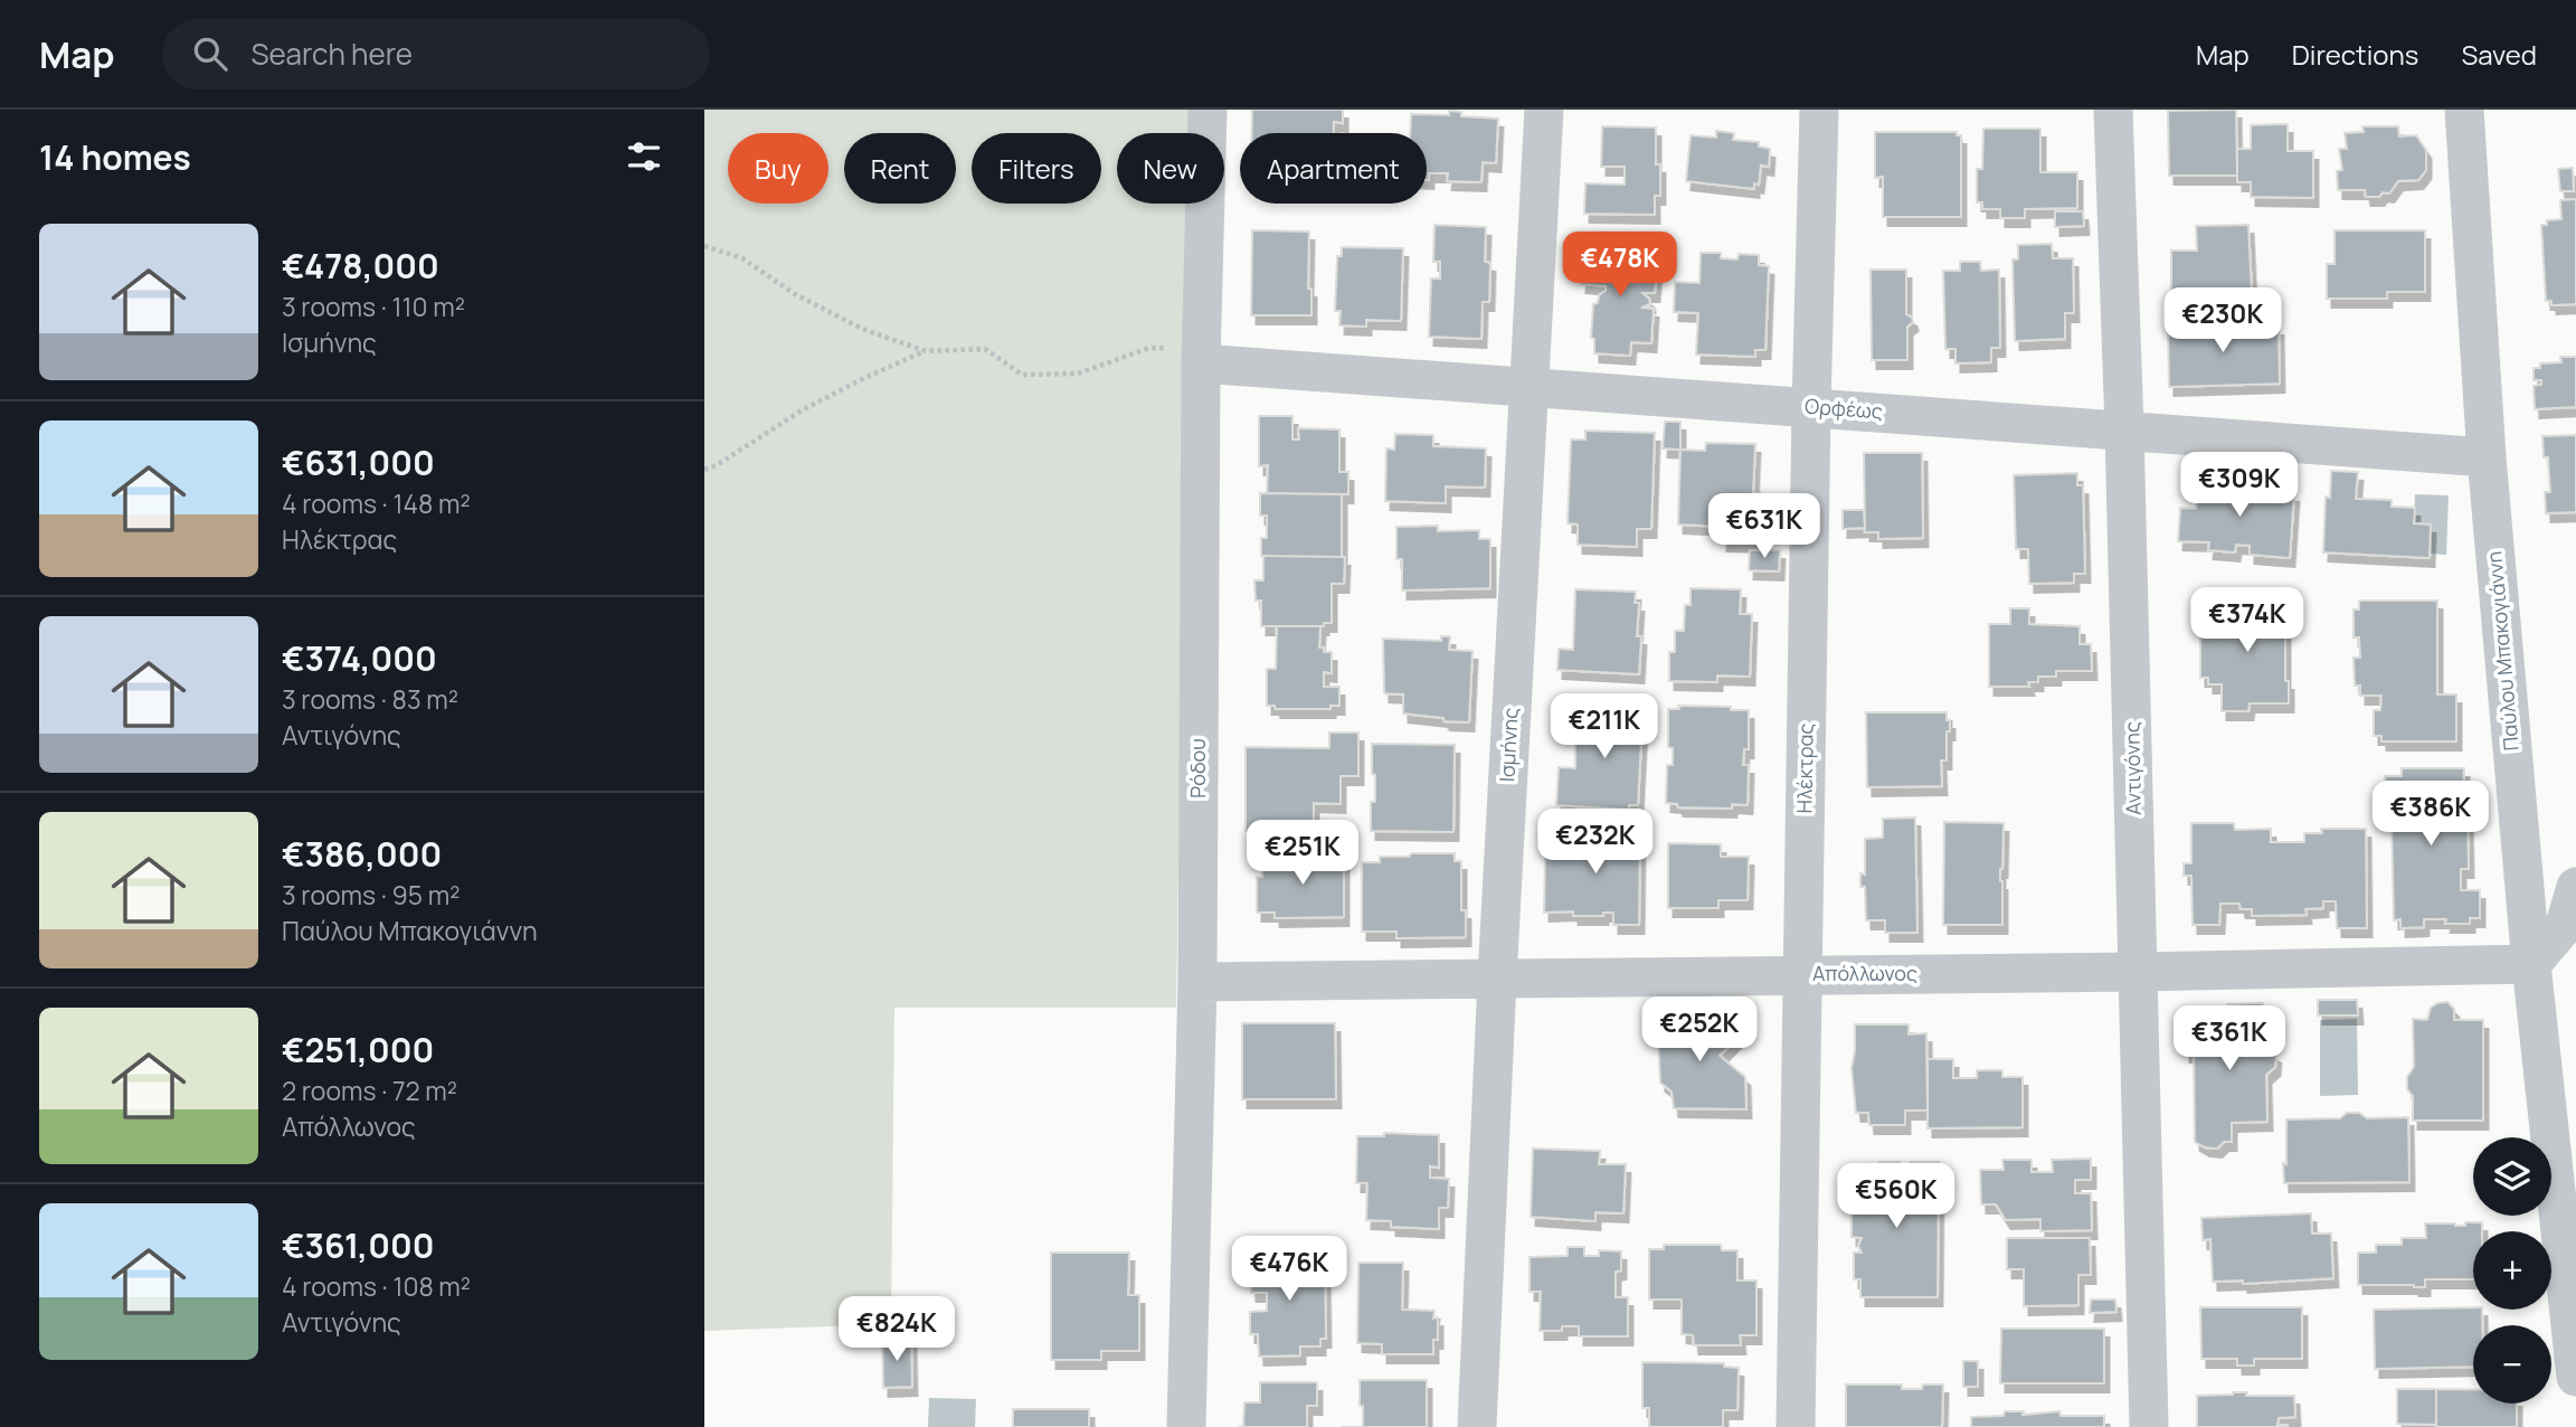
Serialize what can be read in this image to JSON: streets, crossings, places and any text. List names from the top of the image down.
{
  "streets": {
    "street": [
      "Ορφέως",
      "Παύλου Μπακογιάννη",
      "Ισμήνης",
      "Ρόδου",
      "Ηλέκτρας",
      "Αντιγόνης",
      "Απόλλωνος"
    ]
  },
  "crossings": [
    ["Ορφέως", "Παύλου Μπακογιάννη"],
    ["Ορφέως", "Ισμήνης"],
    ["Ορφέως", "Ρόδου"],
    ["Ορφέως", "Ηλέκτρας"],
    ["Ορφέως", "Αντιγόνης"],
    ["Παύλου Μπακογιάννη", "Απόλλωνος"],
    ["Ισμήνης", "Απόλλωνος"],
    ["Ρόδου", "Απόλλωνος"],
    ["Ηλέκτρας", "Απόλλωνος"],
    ["Αντιγόνης", "Απόλλωνος"]
  ],
  "page": {
    "header": "Map",
    "search": "Search here",
    "nav": ["Map", "Directions", "Saved"],
    "heading": "14 homes",
    "chip": [
      "Buy",
      "Rent",
      "Filters",
      "New",
      "Apartment"
    ],
    "list": [
      {
        "name": "€478,000",
        "note": "3 rooms · 110 m² · Ισμήνης"
      },
      {
        "name": "€631,000",
        "note": "4 rooms · 148 m² · Ηλέκτρας"
      },
      {
        "name": "€374,000",
        "note": "3 rooms · 83 m² · Αντιγόνης"
      },
      {
        "name": "€386,000",
        "note": "3 rooms · 95 m² · Παύλου Μπακογιάννη"
      },
      {
        "name": "€251,000",
        "note": "2 rooms · 72 m² · Απόλλωνος"
      },
      {
        "name": "€361,000",
        "note": "4 rooms · 108 m² · Αντιγόνης"
      }
    ],
    "price": [
      "€478K",
      "€230K",
      "€309K",
      "€631K",
      "€374K",
      "€211K",
      "€386K",
      "€232K",
      "€251K",
      "€252K",
      "€361K",
      "€560K",
      "€476K",
      "€824K"
    ],
    "map_buttons": ["+", "−"]
  }
}
